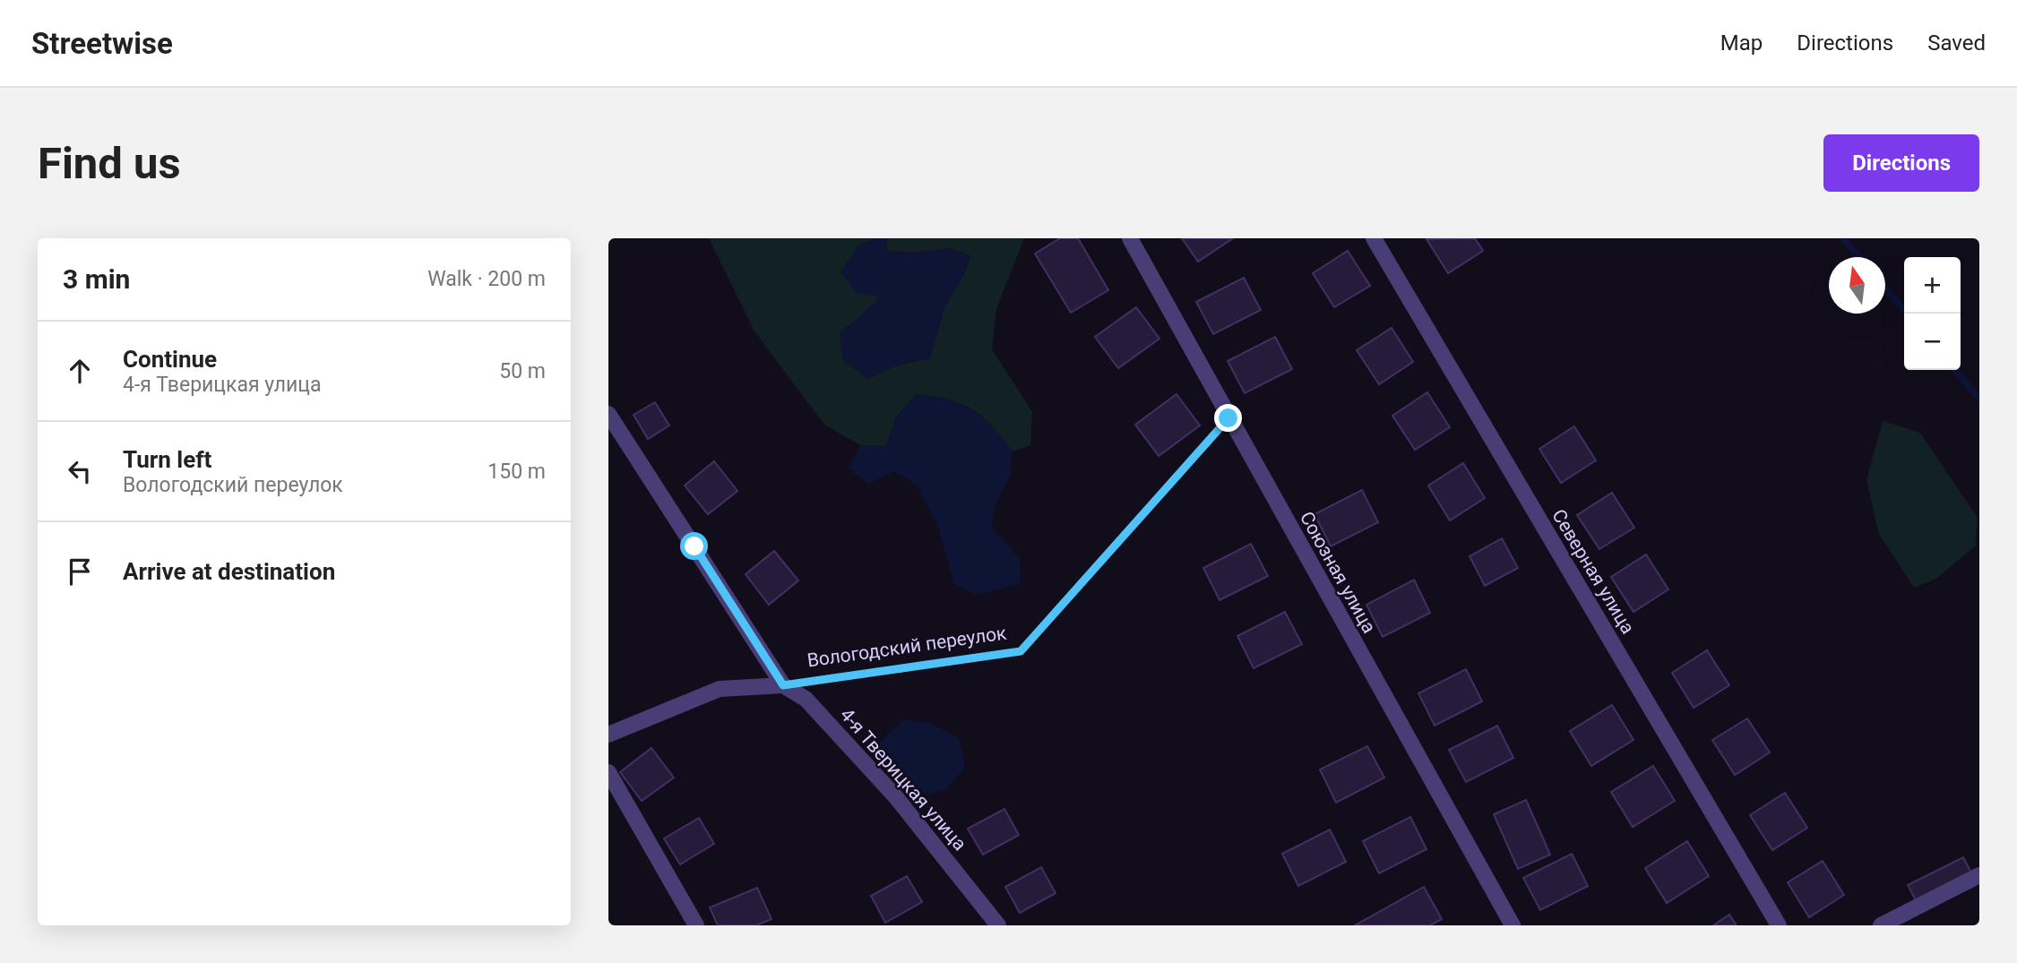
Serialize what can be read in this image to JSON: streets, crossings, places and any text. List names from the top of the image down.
{
  "streets": {
    "street": ["Северная улица", "Союзная улица", "4-я Тверицкая улица"],
    "path": ["Вологодский переулок"]
  },
  "crossings": [
    ["Союзная улица", "Вологодский переулок"],
    ["Вологодский переулок", "4-я Тверицкая улица"]
  ],
  "north": "top",
  "page": {
    "header": "Streetwise",
    "nav": ["Map", "Directions", "Saved"],
    "buttons": "Directions",
    "title": "Find us",
    "heading": ["3 min", "Walk · 200 m"],
    "map_buttons": ["+", "−"],
    "list": [
      ["Continue", "4-я Тверицкая улица", "50 m"],
      ["Turn left", "Вологодский переулок", "150 m"],
      "Arrive at destination"
    ]
  }
}
